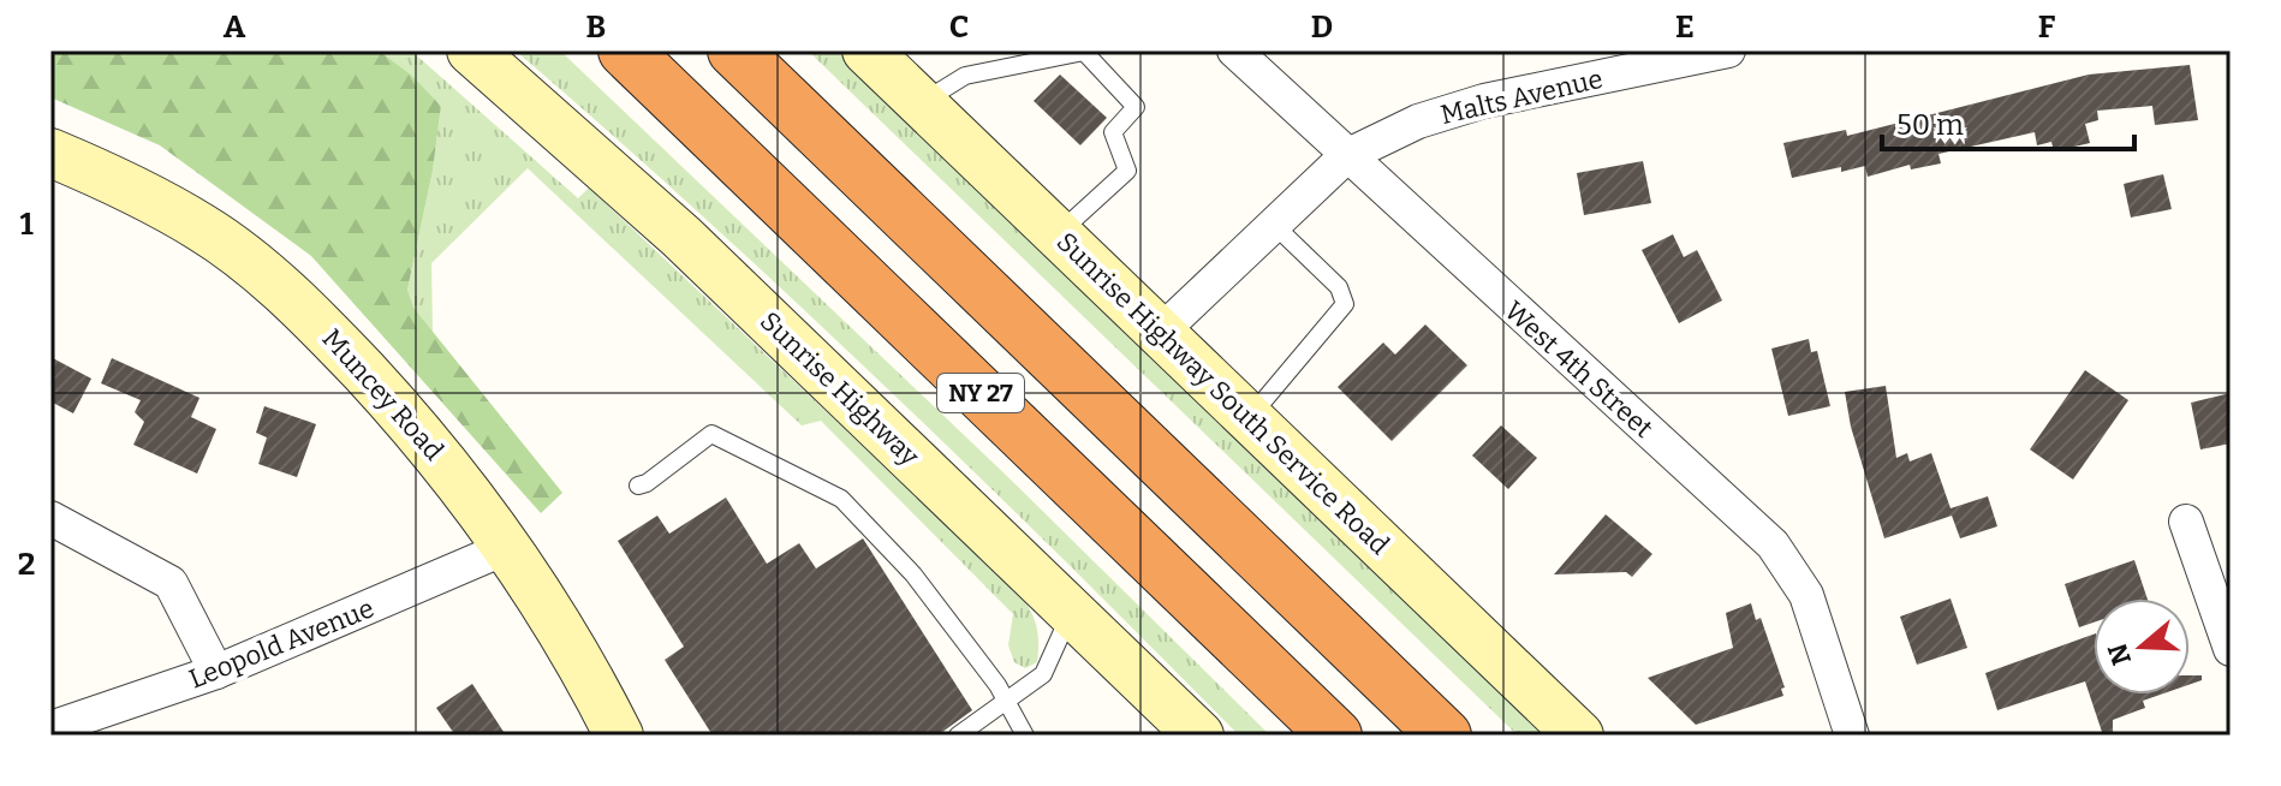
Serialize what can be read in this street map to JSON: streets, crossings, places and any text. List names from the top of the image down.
{
  "streets": {
    "highway": ["NY 27"],
    "main road": ["Sunrise Highway", "Sunrise Highway South Service Road", "Muncey Road"],
    "street": ["Malts Avenue", "West 4th Street", "Leopold Avenue"]
  },
  "crossings": [
    ["Malts Avenue", "West 4th Street"],
    ["Malts Avenue", "Sunrise Highway South Service Road"],
    ["Muncey Road", "Leopold Avenue"]
  ],
  "scale_bar": "50 m",
  "north": "left",
  "grid": {
    "columns": [
      "A",
      "B",
      "C",
      "D",
      "E",
      "F"
    ],
    "rows": ["1", "2"]
  }
}
